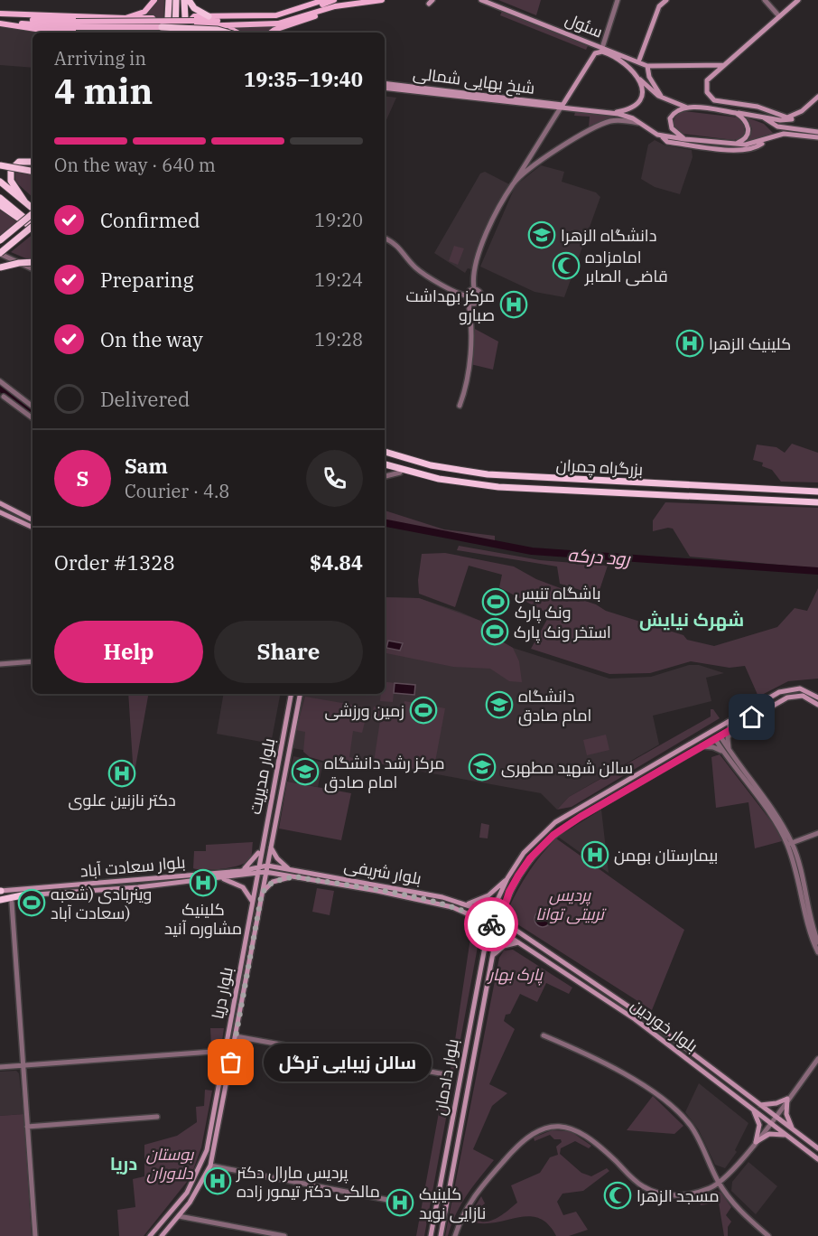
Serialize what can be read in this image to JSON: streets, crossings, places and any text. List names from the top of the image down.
{
  "streets": {
    "highway": ["بزرگراه چمران"],
    "main road": [
      "سئول",
      "شیخ بهایی شمالی",
      "بلوار مدیریت",
      "بلوار سعادت آباد",
      "بلوار شریفی",
      "بلوار دریا",
      "بلوار خوردین",
      "بلوار دادمان"
    ]
  },
  "crossings": [
    ["بلوار مدیریت", "بلوار سعادت آباد"],
    ["بلوار مدیریت", "بلوار شریفی"],
    ["بلوار مدیریت", "بلوار دریا"],
    ["بلوار سعادت آباد", "بلوار شریفی"],
    ["بلوار سعادت آباد", "بلوار دریا"],
    ["بلوار شریفی", "بلوار دریا"],
    ["بلوار شریفی", "بلوار خوردین"],
    ["بلوار شریفی", "بلوار دادمان"],
    ["بلوار خوردین", "بلوار دادمان"]
  ],
  "districts": ["شهرک نیایش", "دریا"],
  "water": ["رود درکه"],
  "parks": ["پردیس تربیتی توانا", "پارک بهار", "بوستان دلاوران"],
  "places": {
    "school or university": [
      "دانشگاه الزهرا",
      "دانشگاه امام صادق",
      "سالن شهید مطهری",
      "مرکز رشد دانشگاه امام صادق"
    ],
    "mosque": ["امامزاده قاضی الصابر", "مسجد الزهرا"],
    "hospital": [
      "مرکز بهداشت صبارو",
      "کلینیک الزهرا",
      "دکتر نازنین علوی",
      "بیمارستان بهمن",
      "کلینیک مشاوره آنید",
      "پردیس مارال دکتر مالکی دکتر تیمور زاده",
      "کلینیک نازایی نوید"
    ],
    "sports": [
      "باشگاه تنیس ونک پارک",
      "استخر ونک پارک",
      "زمین ورزشی",
      "وینربادی (شعبه سعادت آباد)"
    ],
    "other": ["سالن زیبایی ترگل"]
  },
  "page": {
    "heading": ["4 min", "Arriving in", "19:35–19:40"],
    "panel": [
      "Sam",
      "Courier · 4.8",
      "Order #1328",
      "$4.84"
    ],
    "bar": "On the way · 640 m",
    "list": [
      ["Confirmed", "19:20"],
      ["Preparing", "19:24"],
      ["On the way", "19:28"],
      "Delivered"
    ],
    "round": "S",
    "buttons": ["Help", "Share"],
    "bubble": "سالن زیبایی ترگل"
  }
}
